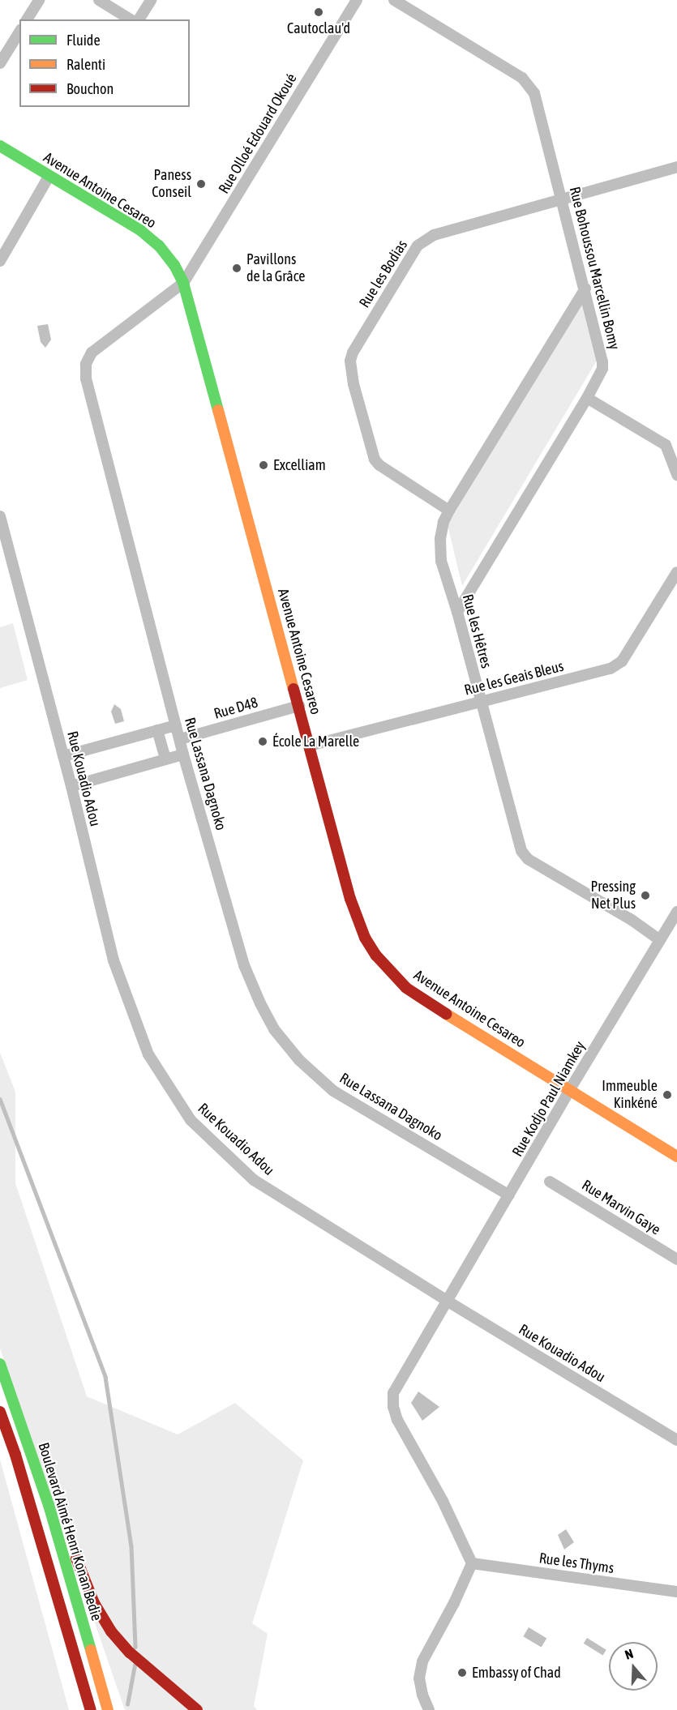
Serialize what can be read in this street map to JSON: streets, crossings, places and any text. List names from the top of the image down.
{
  "streets": {
    "main road": ["Avenue Antoine Cesareo", "Boulevard Aimé Henri Konan Bedie"],
    "street": [
      "Rue Olloé Edouard Okoué",
      "Rue Bohoussou Marcellin Bomy",
      "Rue les Bodias",
      "Rue les Hêtres",
      "Rue les Geais Bleus",
      "Rue D48",
      "Rue Lassana Dagnoko",
      "Rue Kouadio Adou",
      "Rue Kodjo Paul Niamkey",
      "Rue Marvin Gaye",
      "Rue les Thyms"
    ]
  },
  "crossings": [
    ["Rue Olloé Edouard Okoué", "Avenue Antoine Cesareo"],
    ["Rue Olloé Edouard Okoué", "Rue Lassana Dagnoko"],
    ["Avenue Antoine Cesareo", "Rue les Geais Bleus"],
    ["Avenue Antoine Cesareo", "Rue D48"],
    ["Avenue Antoine Cesareo", "Rue Lassana Dagnoko"],
    ["Avenue Antoine Cesareo", "Rue Kodjo Paul Niamkey"],
    ["Rue Bohoussou Marcellin Bomy", "Rue les Bodias"],
    ["Rue Bohoussou Marcellin Bomy", "Rue les Hêtres"],
    ["Rue les Bodias", "Rue les Hêtres"],
    ["Rue les Hêtres", "Rue les Geais Bleus"],
    ["Rue les Hêtres", "Rue Kodjo Paul Niamkey"],
    ["Rue D48", "Rue Lassana Dagnoko"],
    ["Rue Lassana Dagnoko", "Rue Kodjo Paul Niamkey"],
    ["Rue Kouadio Adou", "Rue Kodjo Paul Niamkey"],
    ["Rue Kodjo Paul Niamkey", "Rue les Thyms"]
  ],
  "places": [
    "Cautoclau'd",
    "Paness Conseil",
    "Pavillons de la Grâce",
    "Excelliam",
    "École La Marelle",
    "Pressing Net Plus",
    "Immeuble Kinkéné",
    "Embassy of Chad"
  ],
  "legend": ["Fluide", "Ralenti", "Bouchon"],
  "north": "top"
}
